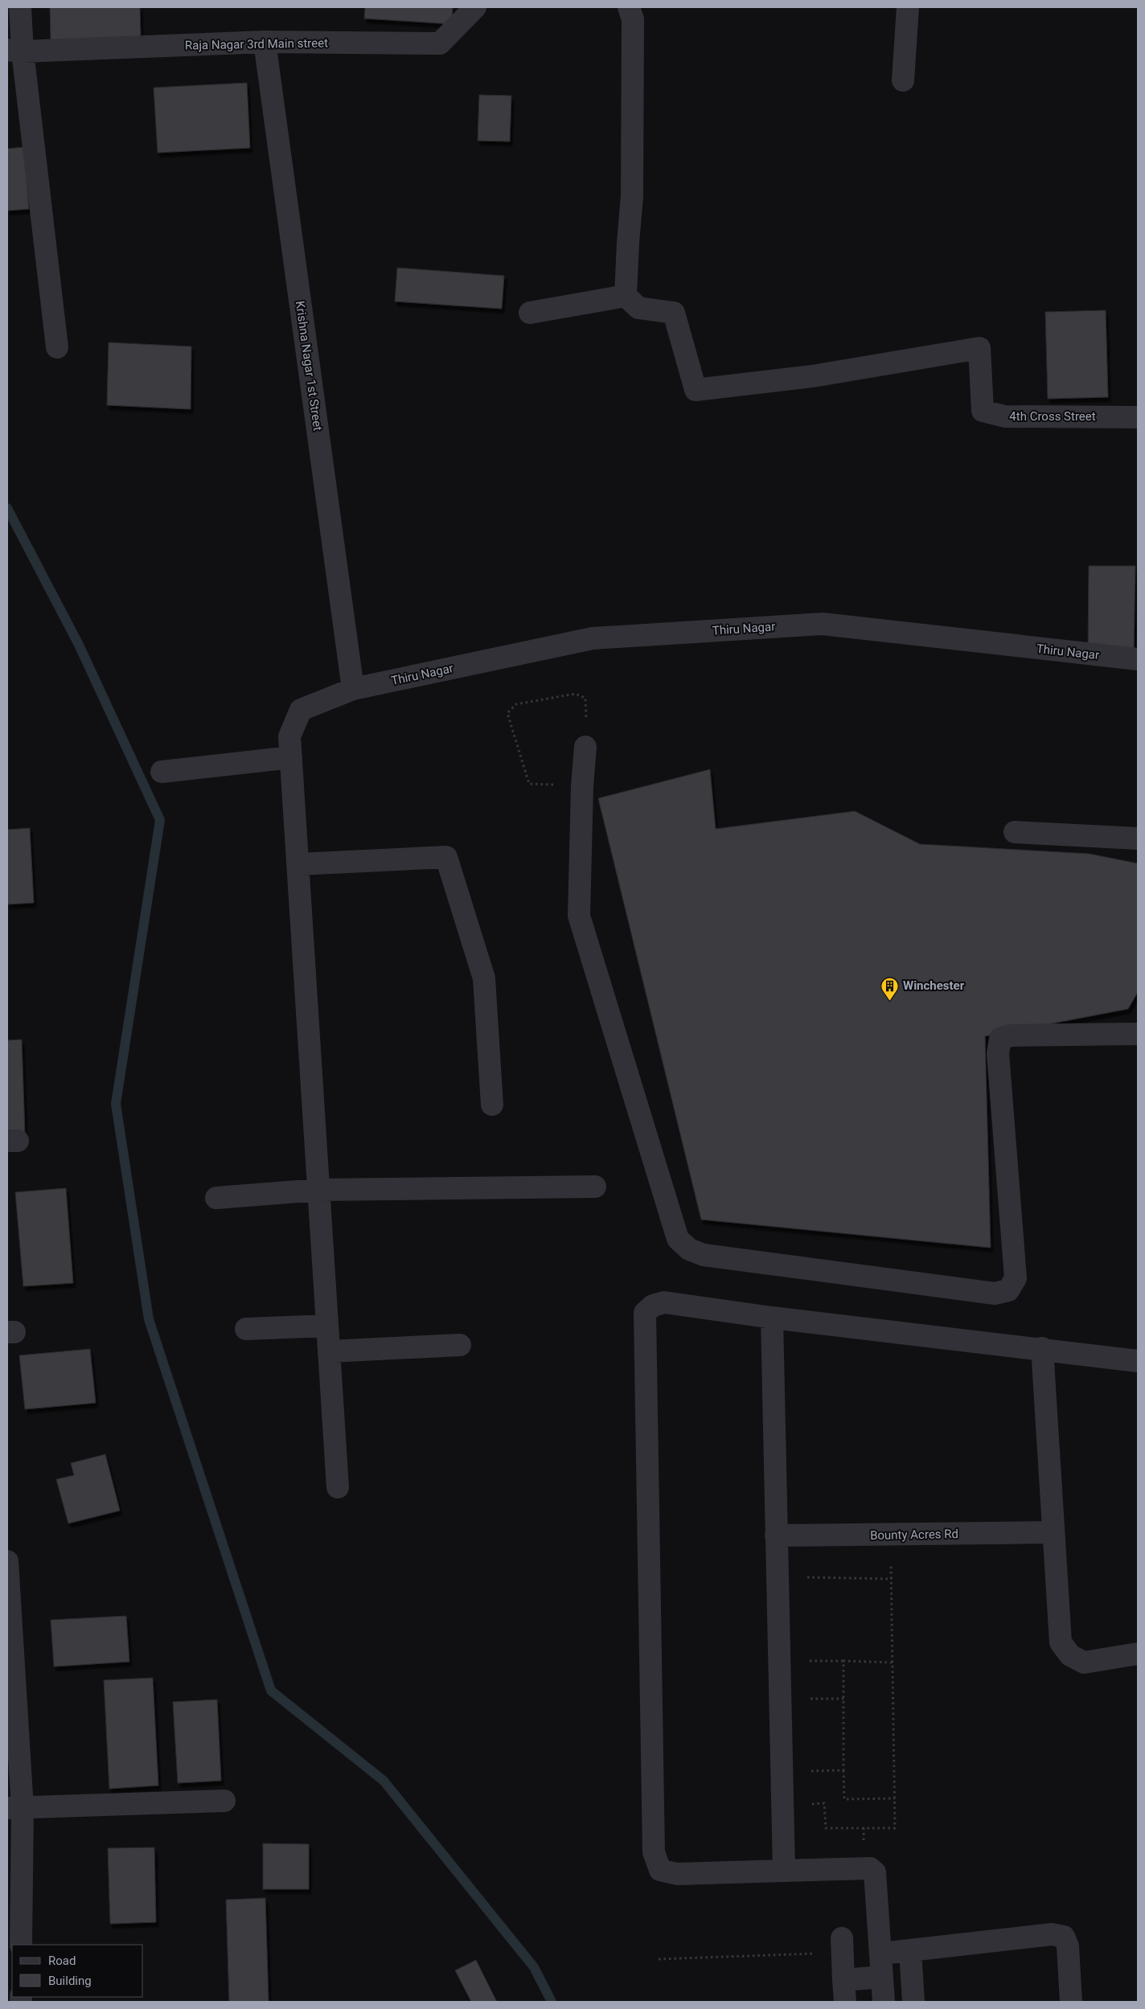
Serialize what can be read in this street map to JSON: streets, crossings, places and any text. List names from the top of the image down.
{
  "streets": {
    "street": [
      "Raja Nagar 3rd Main street",
      "Krishna Nagar 1st Street",
      "4th Cross Street",
      "Thiru Nagar",
      "Bounty Acres Rd"
    ]
  },
  "crossings": [
    ["Raja Nagar 3rd Main street", "Krishna Nagar 1st Street"],
    ["Krishna Nagar 1st Street", "Thiru Nagar"]
  ],
  "places": {
    "building": ["Winchester"]
  },
  "legend": ["Road", "Building"]
}
